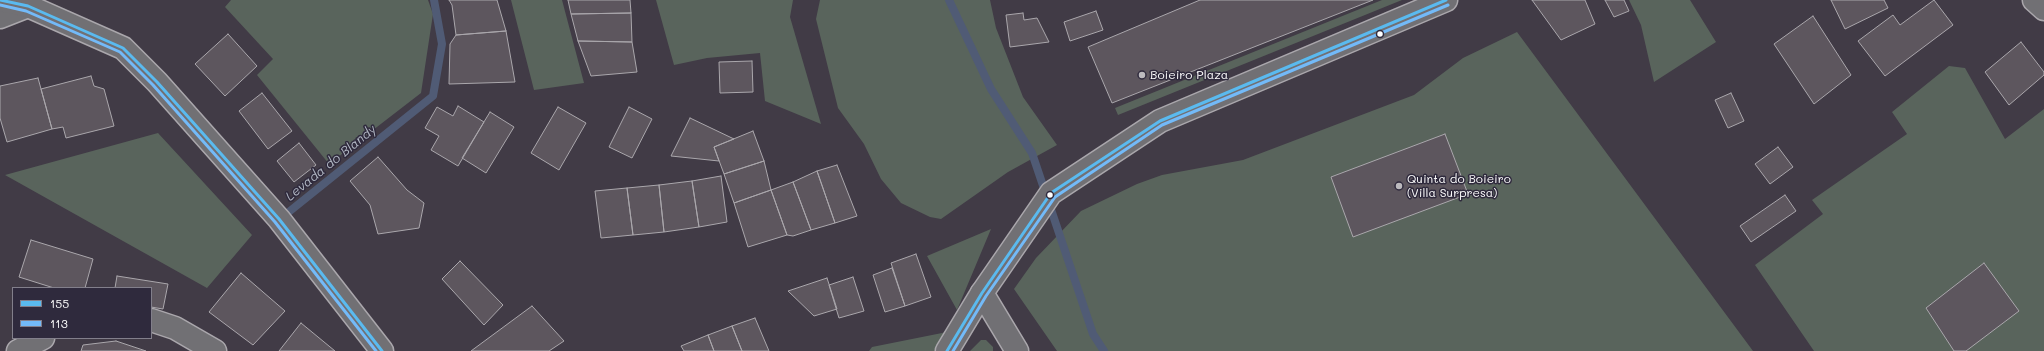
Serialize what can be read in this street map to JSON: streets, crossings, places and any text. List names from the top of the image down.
{
  "water": ["Levada do Blandy"],
  "places": ["Boieiro Plaza", "Quinta do Boieiro (Villa Surpresa)"],
  "lines": ["transit line 155", "transit line 113"],
  "legend": ["155", "113"]
}
